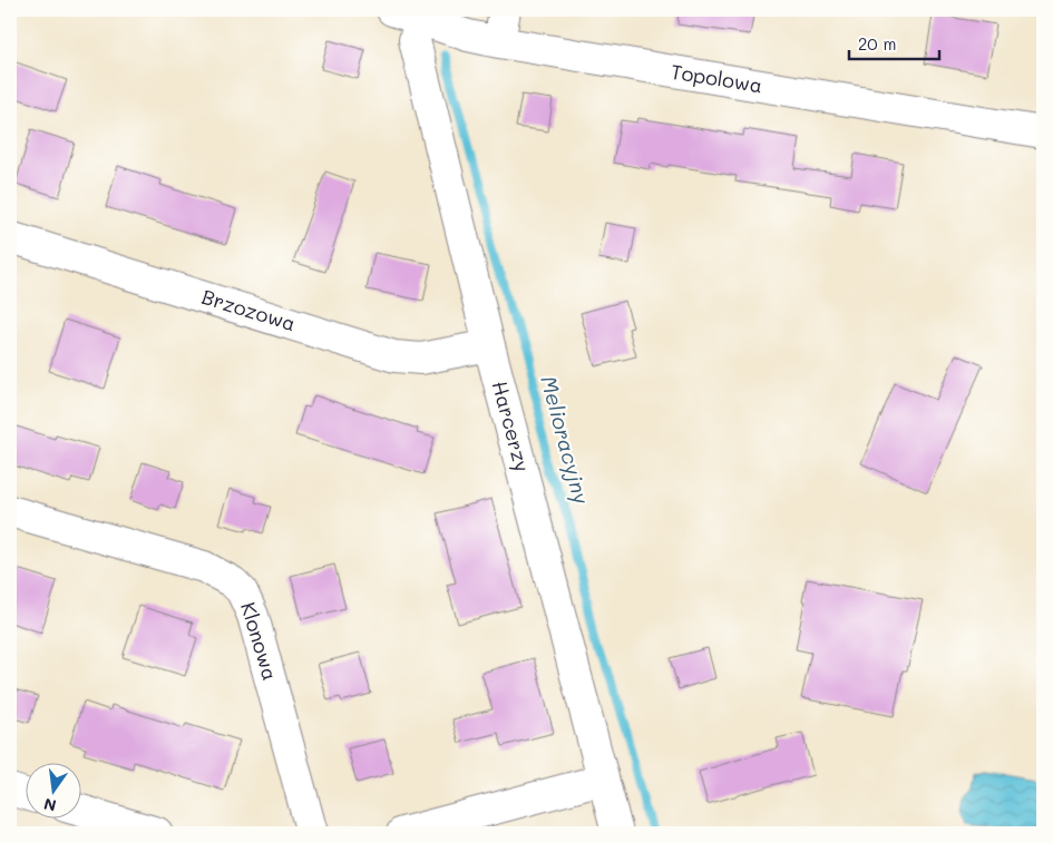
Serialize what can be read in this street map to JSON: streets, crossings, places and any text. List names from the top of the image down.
{
  "streets": {
    "street": [
      "Topolowa",
      "Brzozowa",
      "Harcerzy",
      "Klonowa"
    ]
  },
  "crossings": [
    ["Topolowa", "Harcerzy"],
    ["Brzozowa", "Harcerzy"]
  ],
  "water": ["Melioracyjny"],
  "scale_bar": "20 m",
  "north": "bottom"
}
